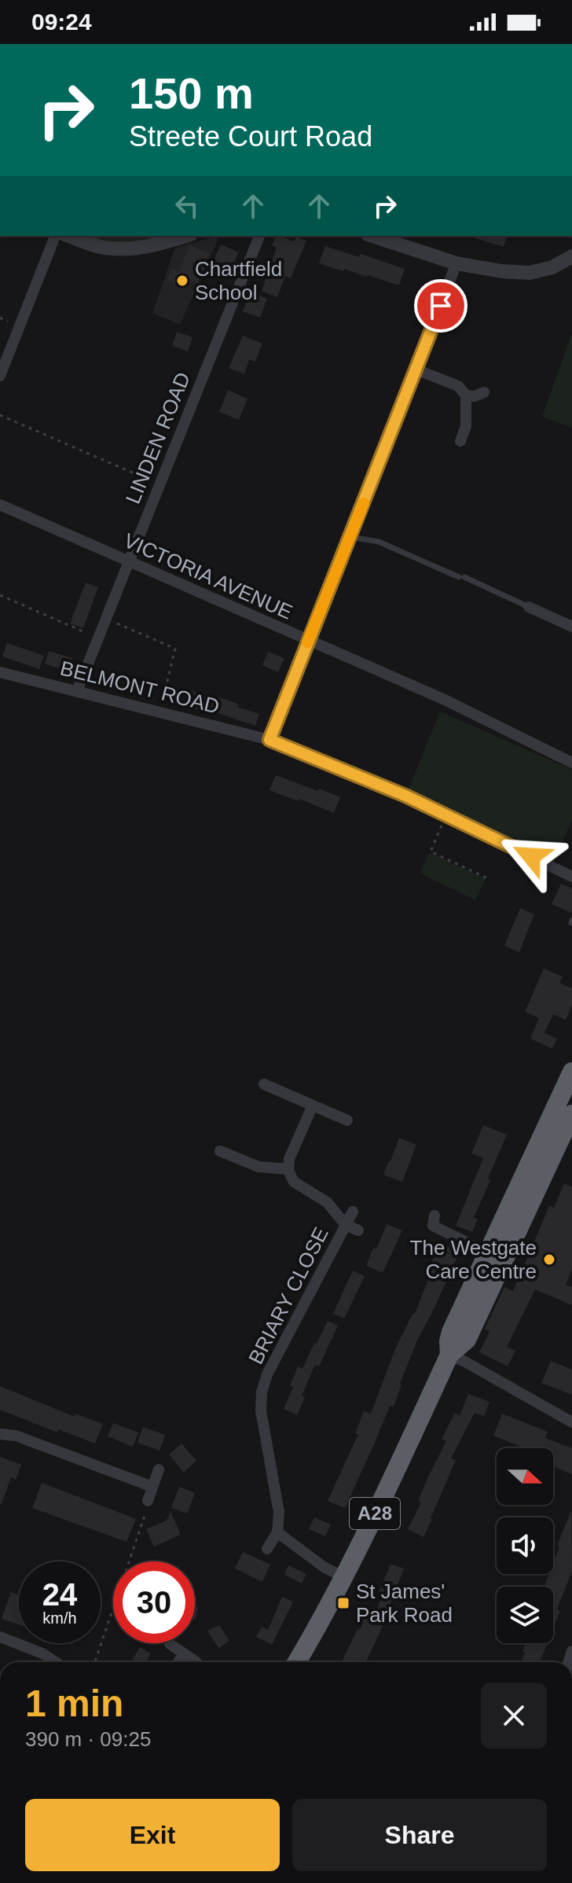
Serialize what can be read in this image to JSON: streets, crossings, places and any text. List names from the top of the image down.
{
  "streets": {
    "highway": ["A28"],
    "street": [
      "LINDEN ROAD",
      "VICTORIA AVENUE",
      "BELMONT ROAD",
      "BRIARY CLOSE"
    ]
  },
  "crossings": [
    ["LINDEN ROAD", "VICTORIA AVENUE"],
    ["LINDEN ROAD", "BELMONT ROAD"]
  ],
  "places": {
    "other": ["Chartfield School", "The Westgate Care Centre"],
    "transit": ["St James' Park Road"]
  },
  "north": "right",
  "page": {
    "status": "09:24",
    "turn": ["150 m", "Streete Court Road"],
    "speed": "24 km/h",
    "limit": "30",
    "heading": ["1 min", "390 m · 09:25"],
    "buttons": ["Exit", "Share"]
  }
}
